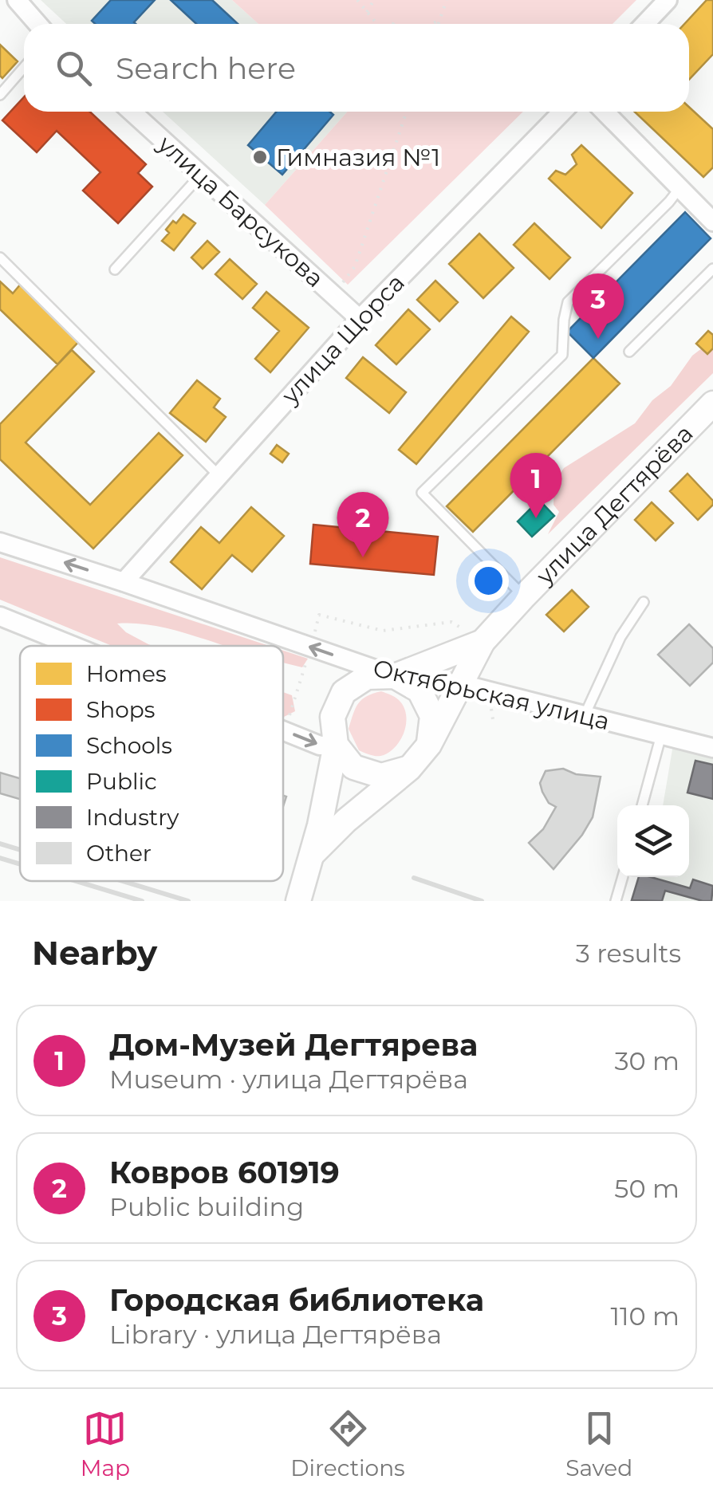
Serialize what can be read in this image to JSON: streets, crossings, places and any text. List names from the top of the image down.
{
  "streets": {
    "main road": ["улица Дегтярёва"],
    "street": ["улица Барсукова", "улица Щорса", "Октябрьская улица"]
  },
  "crossings": [
    ["улица Барсукова", "улица Щорса"],
    ["улица Щорса", "Октябрьская улица"],
    ["улица Дегтярёва", "Октябрьская улица"]
  ],
  "places": ["Гимназия №1"],
  "legend": [
    "Homes",
    "Shops",
    "Schools",
    "Public",
    "Industry",
    "Other"
  ],
  "page": {
    "search": "Search here",
    "pins": ["3", "1", "2"],
    "heading": ["Nearby", "3 results"],
    "list": [
      {
        "mark": "1",
        "name": "Дом-Музей Дегтярева",
        "note": "Museum · улица Дегтярёва",
        "value": "30 m"
      },
      {
        "mark": "2",
        "name": "Ковров 601919",
        "note": "Public building",
        "value": "50 m"
      },
      {
        "mark": "3",
        "name": "Городская библиотека",
        "note": "Library · улица Дегтярёва",
        "value": "110 m"
      }
    ],
    "nav": ["Map", "Directions", "Saved"]
  }
}
